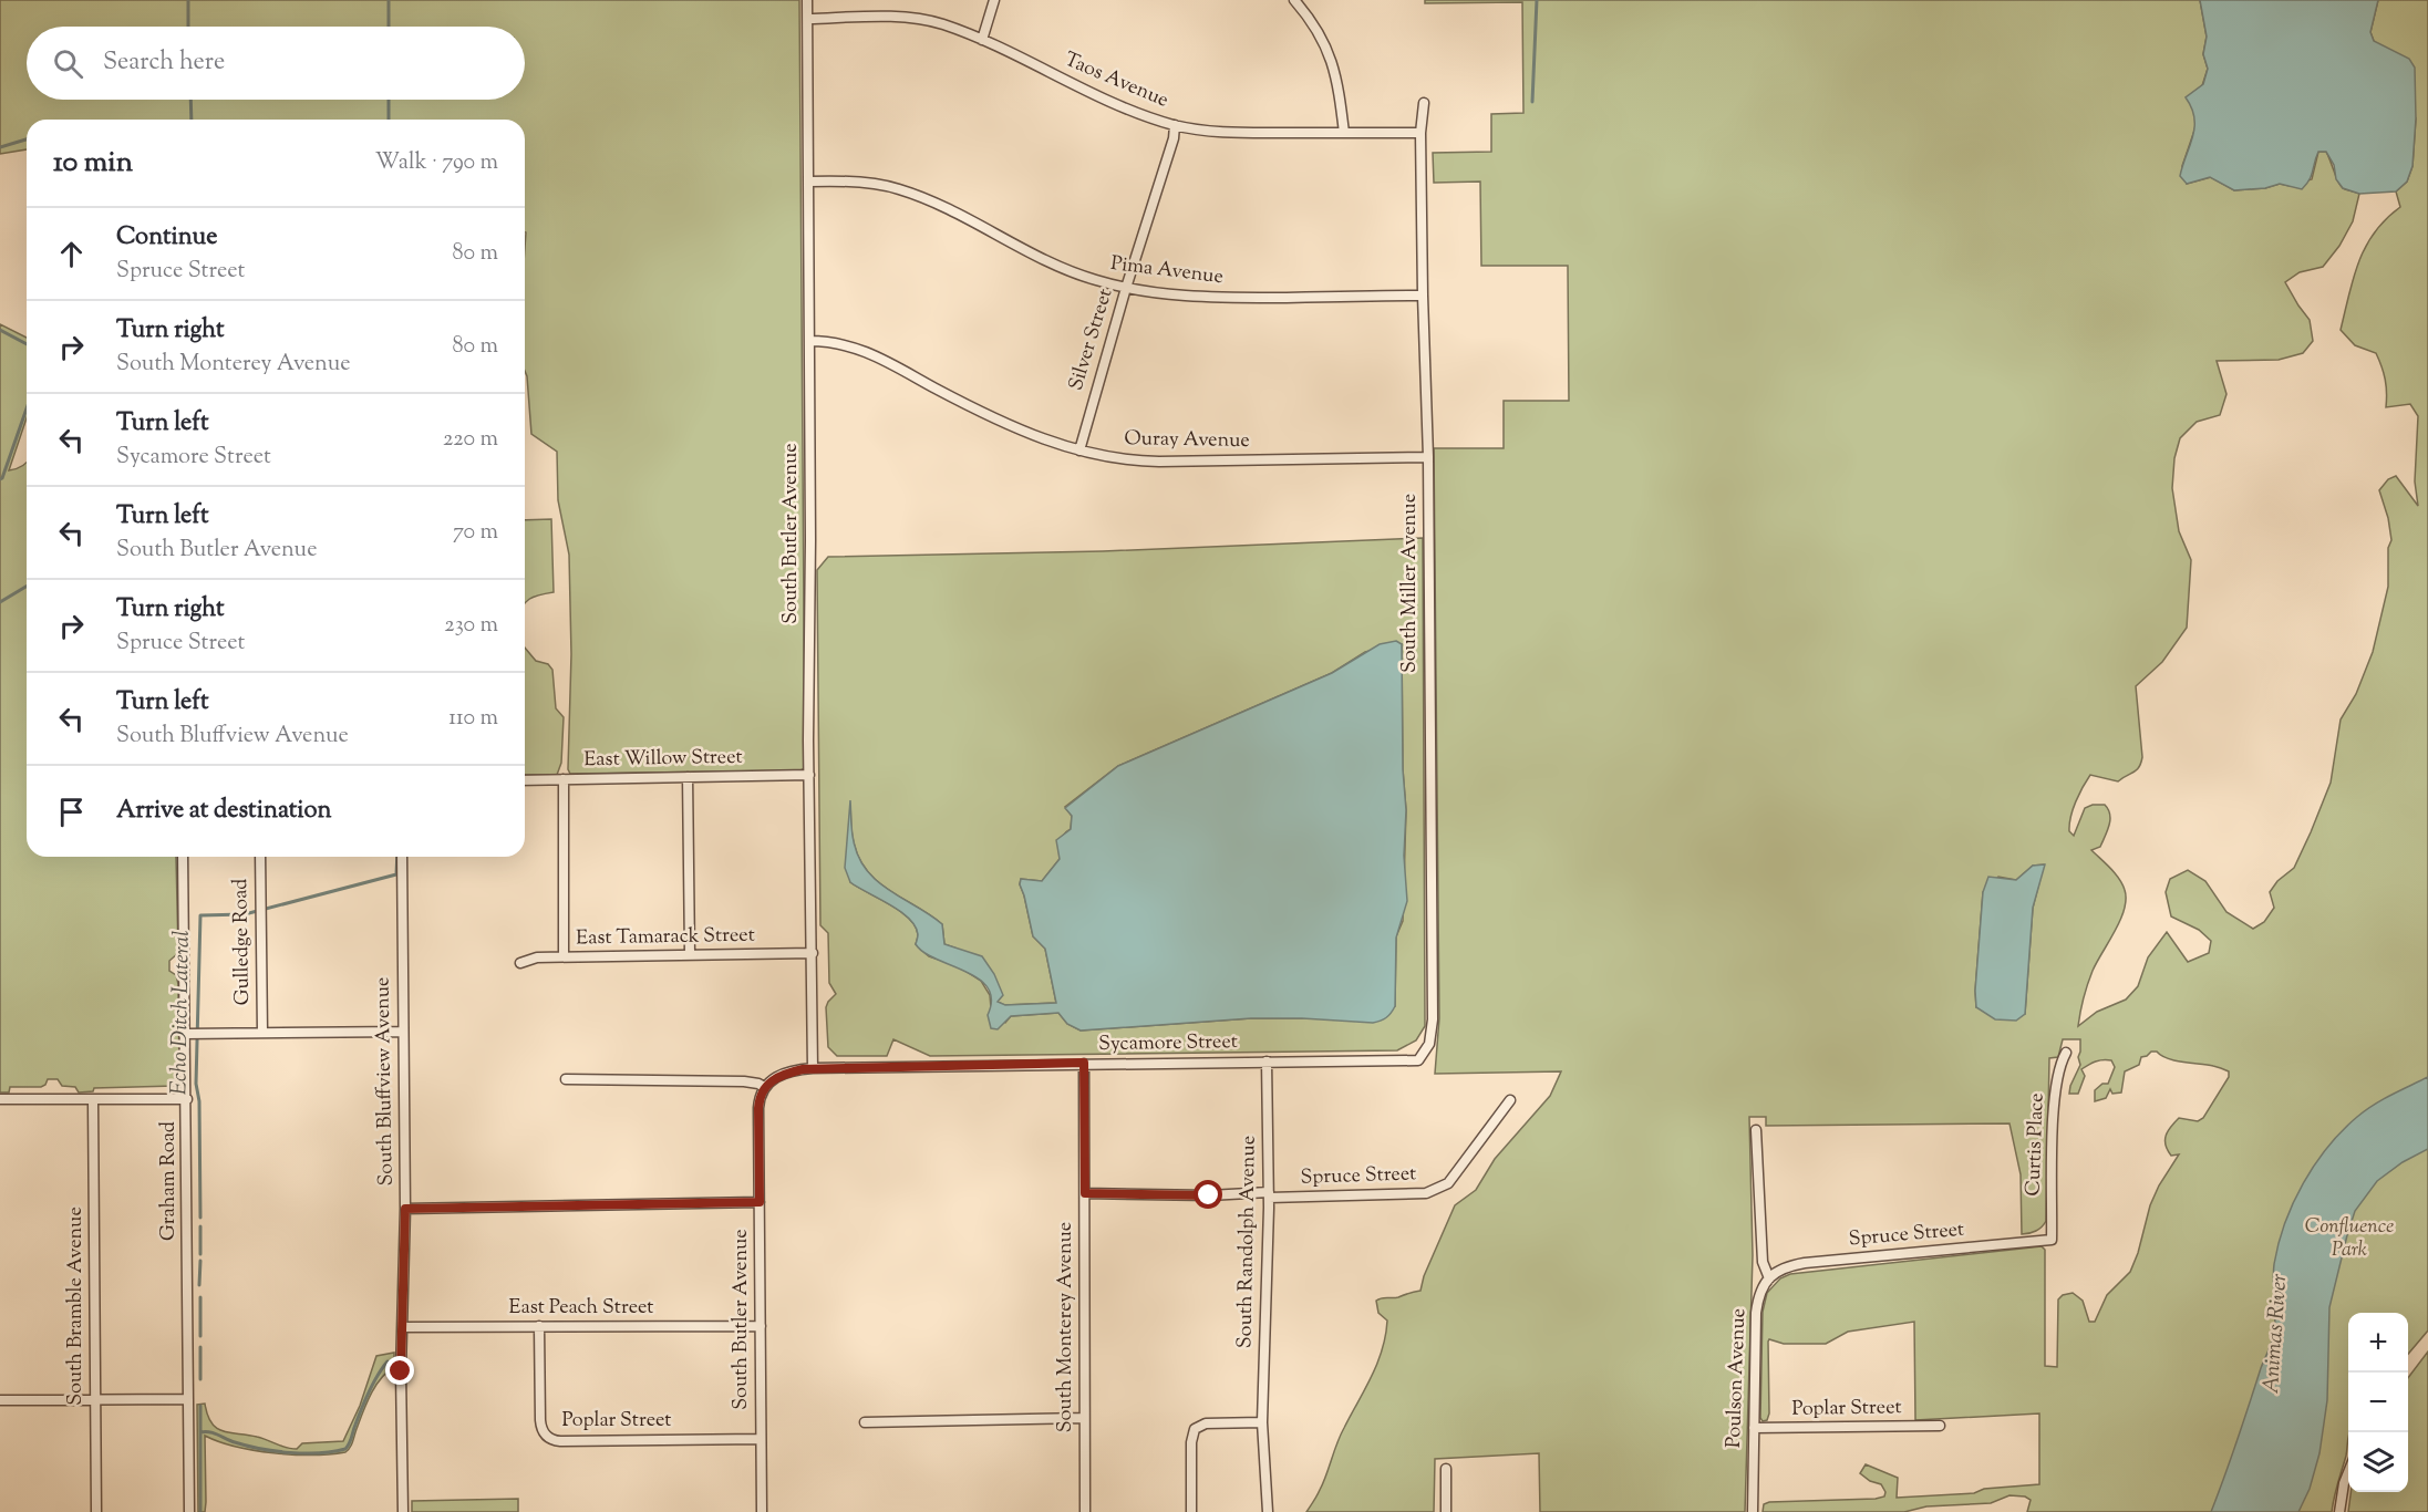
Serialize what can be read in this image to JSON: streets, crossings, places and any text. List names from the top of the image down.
{
  "streets": {
    "street": [
      "Taos Avenue",
      "Pima Avenue",
      "Silver Street",
      "Ouray Avenue",
      "South Butler Avenue",
      "South Miller Avenue",
      "East Willow Street",
      "East Tamarack Street",
      "Gulledge Road",
      "Sycamore Street",
      "South Bluffview Avenue",
      "Curtis Place",
      "Spruce Street",
      "Graham Road",
      "South Randolph Avenue",
      "South Bramble Avenue",
      "East Peach Street",
      "South Monterey Avenue",
      "Poulson Avenue",
      "Poplar Street"
    ]
  },
  "crossings": [
    ["Taos Avenue", "Silver Street"],
    ["Taos Avenue", "South Butler Avenue"],
    ["Taos Avenue", "South Miller Avenue"],
    ["Pima Avenue", "Silver Street"],
    ["Pima Avenue", "South Butler Avenue"],
    ["Pima Avenue", "South Miller Avenue"],
    ["Silver Street", "Ouray Avenue"],
    ["Ouray Avenue", "South Butler Avenue"],
    ["Ouray Avenue", "South Miller Avenue"],
    ["South Butler Avenue", "East Willow Street"],
    ["South Butler Avenue", "East Tamarack Street"],
    ["South Butler Avenue", "Sycamore Street"],
    ["South Butler Avenue", "East Peach Street"],
    ["South Butler Avenue", "Poplar Street"],
    ["South Miller Avenue", "Sycamore Street"],
    ["Sycamore Street", "South Randolph Avenue"],
    ["Sycamore Street", "South Monterey Avenue"],
    ["South Bluffview Avenue", "East Peach Street"],
    ["Curtis Place", "Spruce Street"],
    ["Spruce Street", "South Randolph Avenue"],
    ["Spruce Street", "South Monterey Avenue"],
    ["Spruce Street", "Poulson Avenue"],
    ["East Peach Street", "Poplar Street"],
    ["Poulson Avenue", "Poplar Street"]
  ],
  "water": ["Echo Ditch Lateral", "Animas River"],
  "parks": ["Confluence Park"],
  "page": {
    "search": "Search here",
    "heading": ["10 min", "Walk · 790 m"],
    "list": [
      ["Continue", "Spruce Street", "80 m"],
      ["Turn right", "South Monterey Avenue", "80 m"],
      ["Turn left", "Sycamore Street", "220 m"],
      ["Turn left", "South Butler Avenue", "70 m"],
      ["Turn right", "Spruce Street", "230 m"],
      ["Turn left", "South Bluffview Avenue", "110 m"],
      "Arrive at destination"
    ],
    "map_buttons": ["+", "−"]
  }
}
